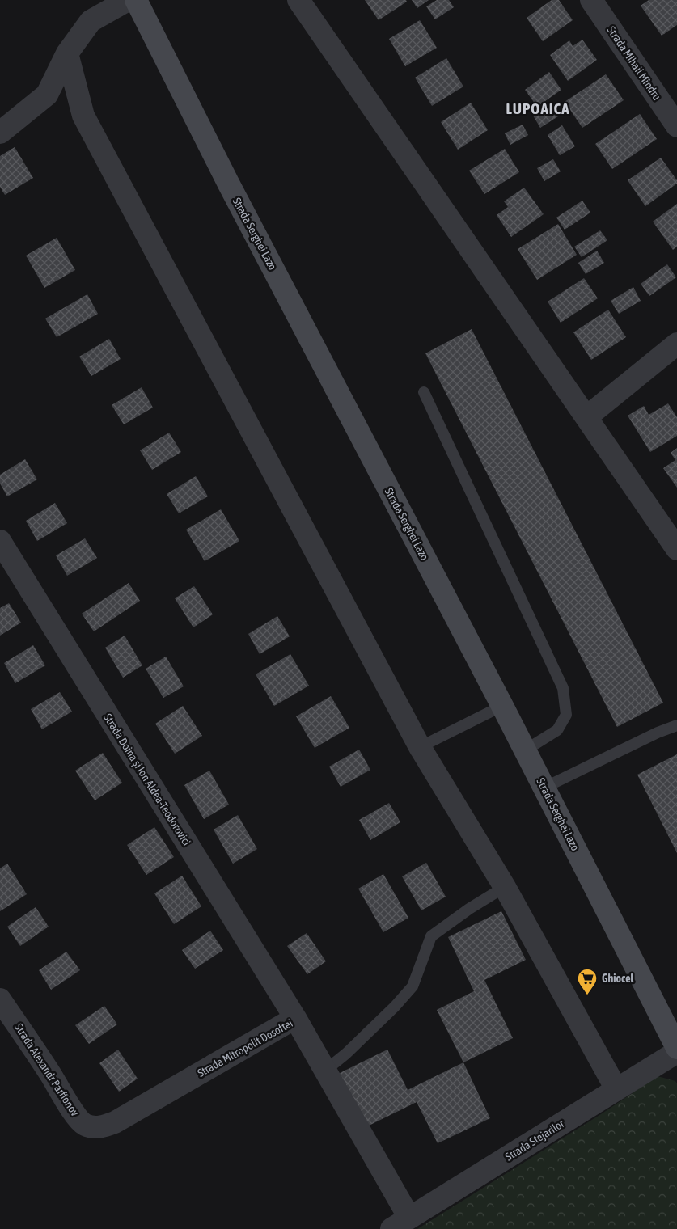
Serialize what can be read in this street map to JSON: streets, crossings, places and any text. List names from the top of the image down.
{
  "streets": {
    "street": [
      "Strada Mihail Mîndru",
      "Strada Serghei Lazo",
      "Strada Doina și Ion Aldea-Teodorovici",
      "Strada Mitropolit Dosoftei",
      "Strada Alexandr Parfionov",
      "Strada Stejarilor"
    ]
  },
  "crossings": [
    ["Strada Doina și Ion Aldea-Teodorovici", "Strada Mitropolit Dosoftei"],
    ["Strada Mitropolit Dosoftei", "Strada Alexandr Parfionov"],
    ["Strada Mitropolit Dosoftei", "Strada Stejarilor"]
  ],
  "districts": ["LUPOAICA"],
  "places": {
    "supermarket": ["Ghiocel"]
  }
}
